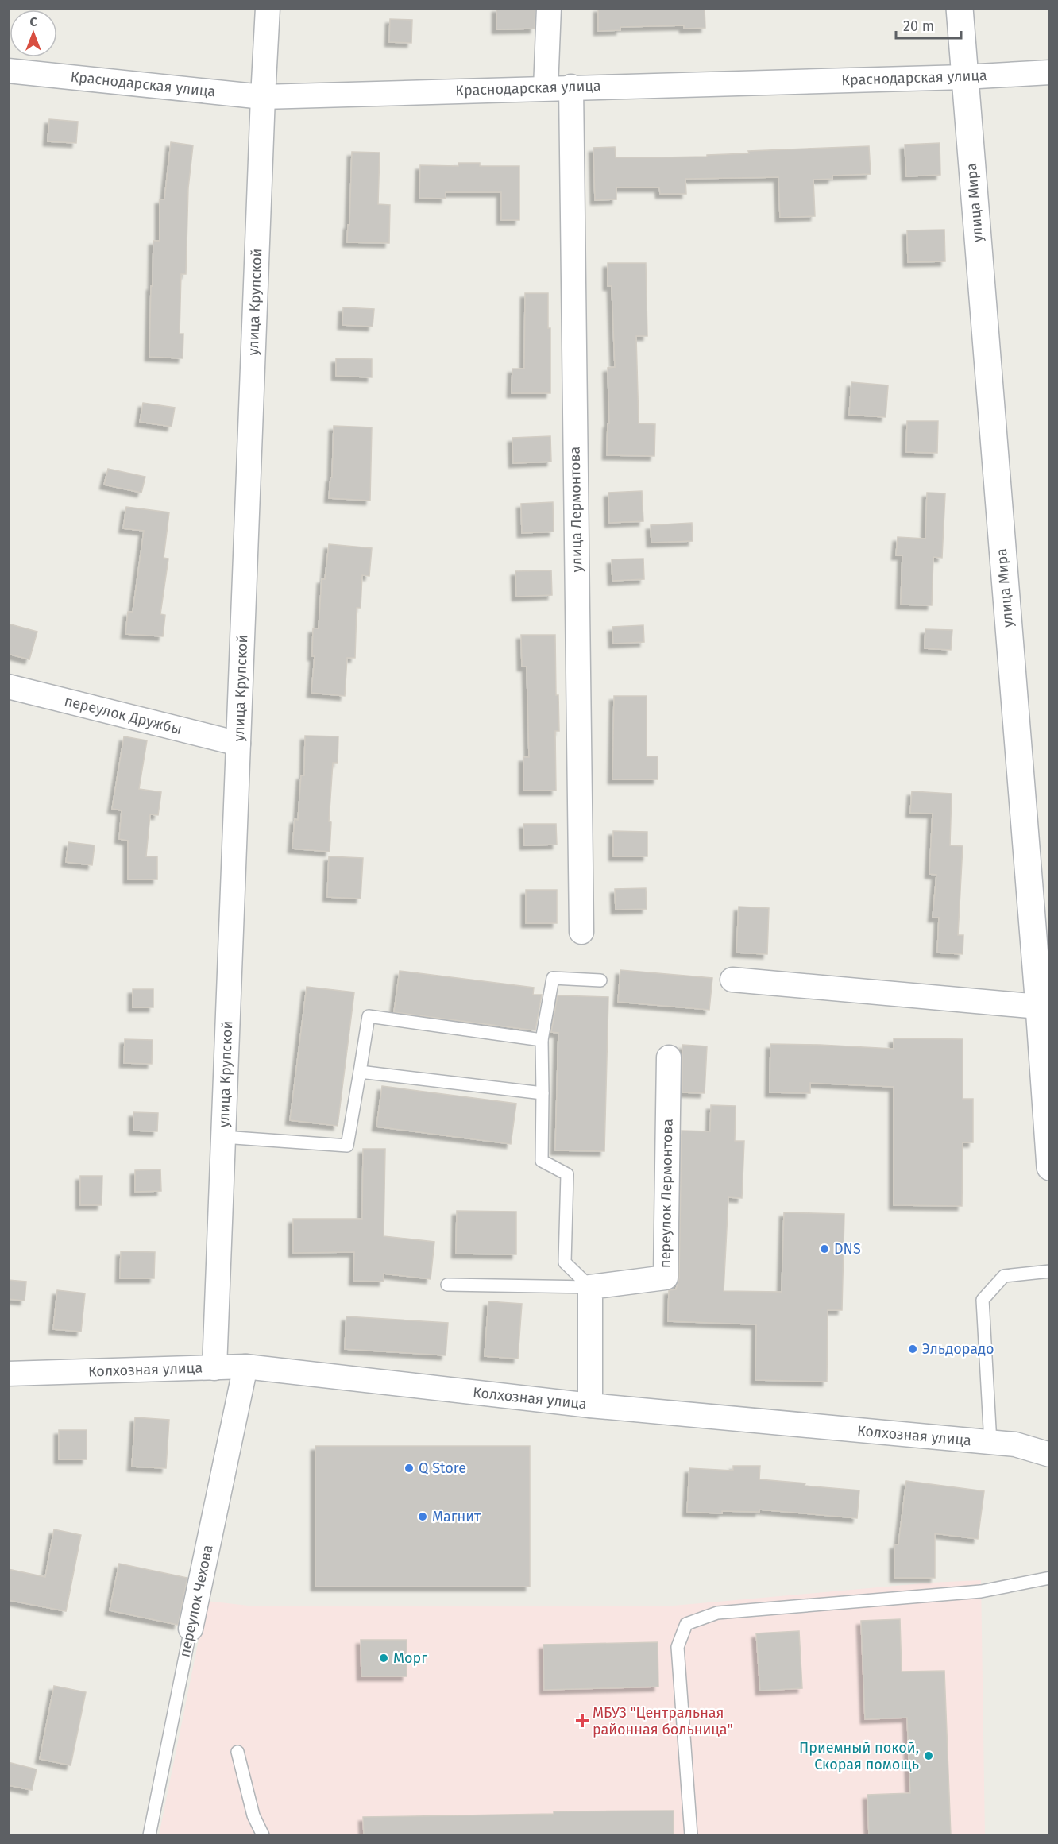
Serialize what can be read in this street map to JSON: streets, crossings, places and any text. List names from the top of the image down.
{
  "streets": {
    "main road": ["улица Мира"],
    "street": [
      "Краснодарская улица",
      "улица Крупской",
      "улица Лермонтова",
      "переулок Дружбы",
      "переулок Лермонтова",
      "Колхозная улица",
      "переулок Чехова"
    ]
  },
  "crossings": [
    ["Краснодарская улица", "улица Мира"],
    ["Краснодарская улица", "улица Крупской"],
    ["Краснодарская улица", "улица Лермонтова"],
    ["улица Крупской", "переулок Дружбы"],
    ["улица Крупской", "Колхозная улица"],
    ["Колхозная улица", "переулок Чехова"]
  ],
  "places": {
    "other": [
      "DNS",
      "Эльдорадо",
      "Q Store",
      "Магнит",
      "Морг",
      "Приемный покой, Скорая помощь"
    ],
    "health": ["МБУЗ \"Центральная районная больница\""]
  },
  "scale_bar": "20 m",
  "north": "top"
}
